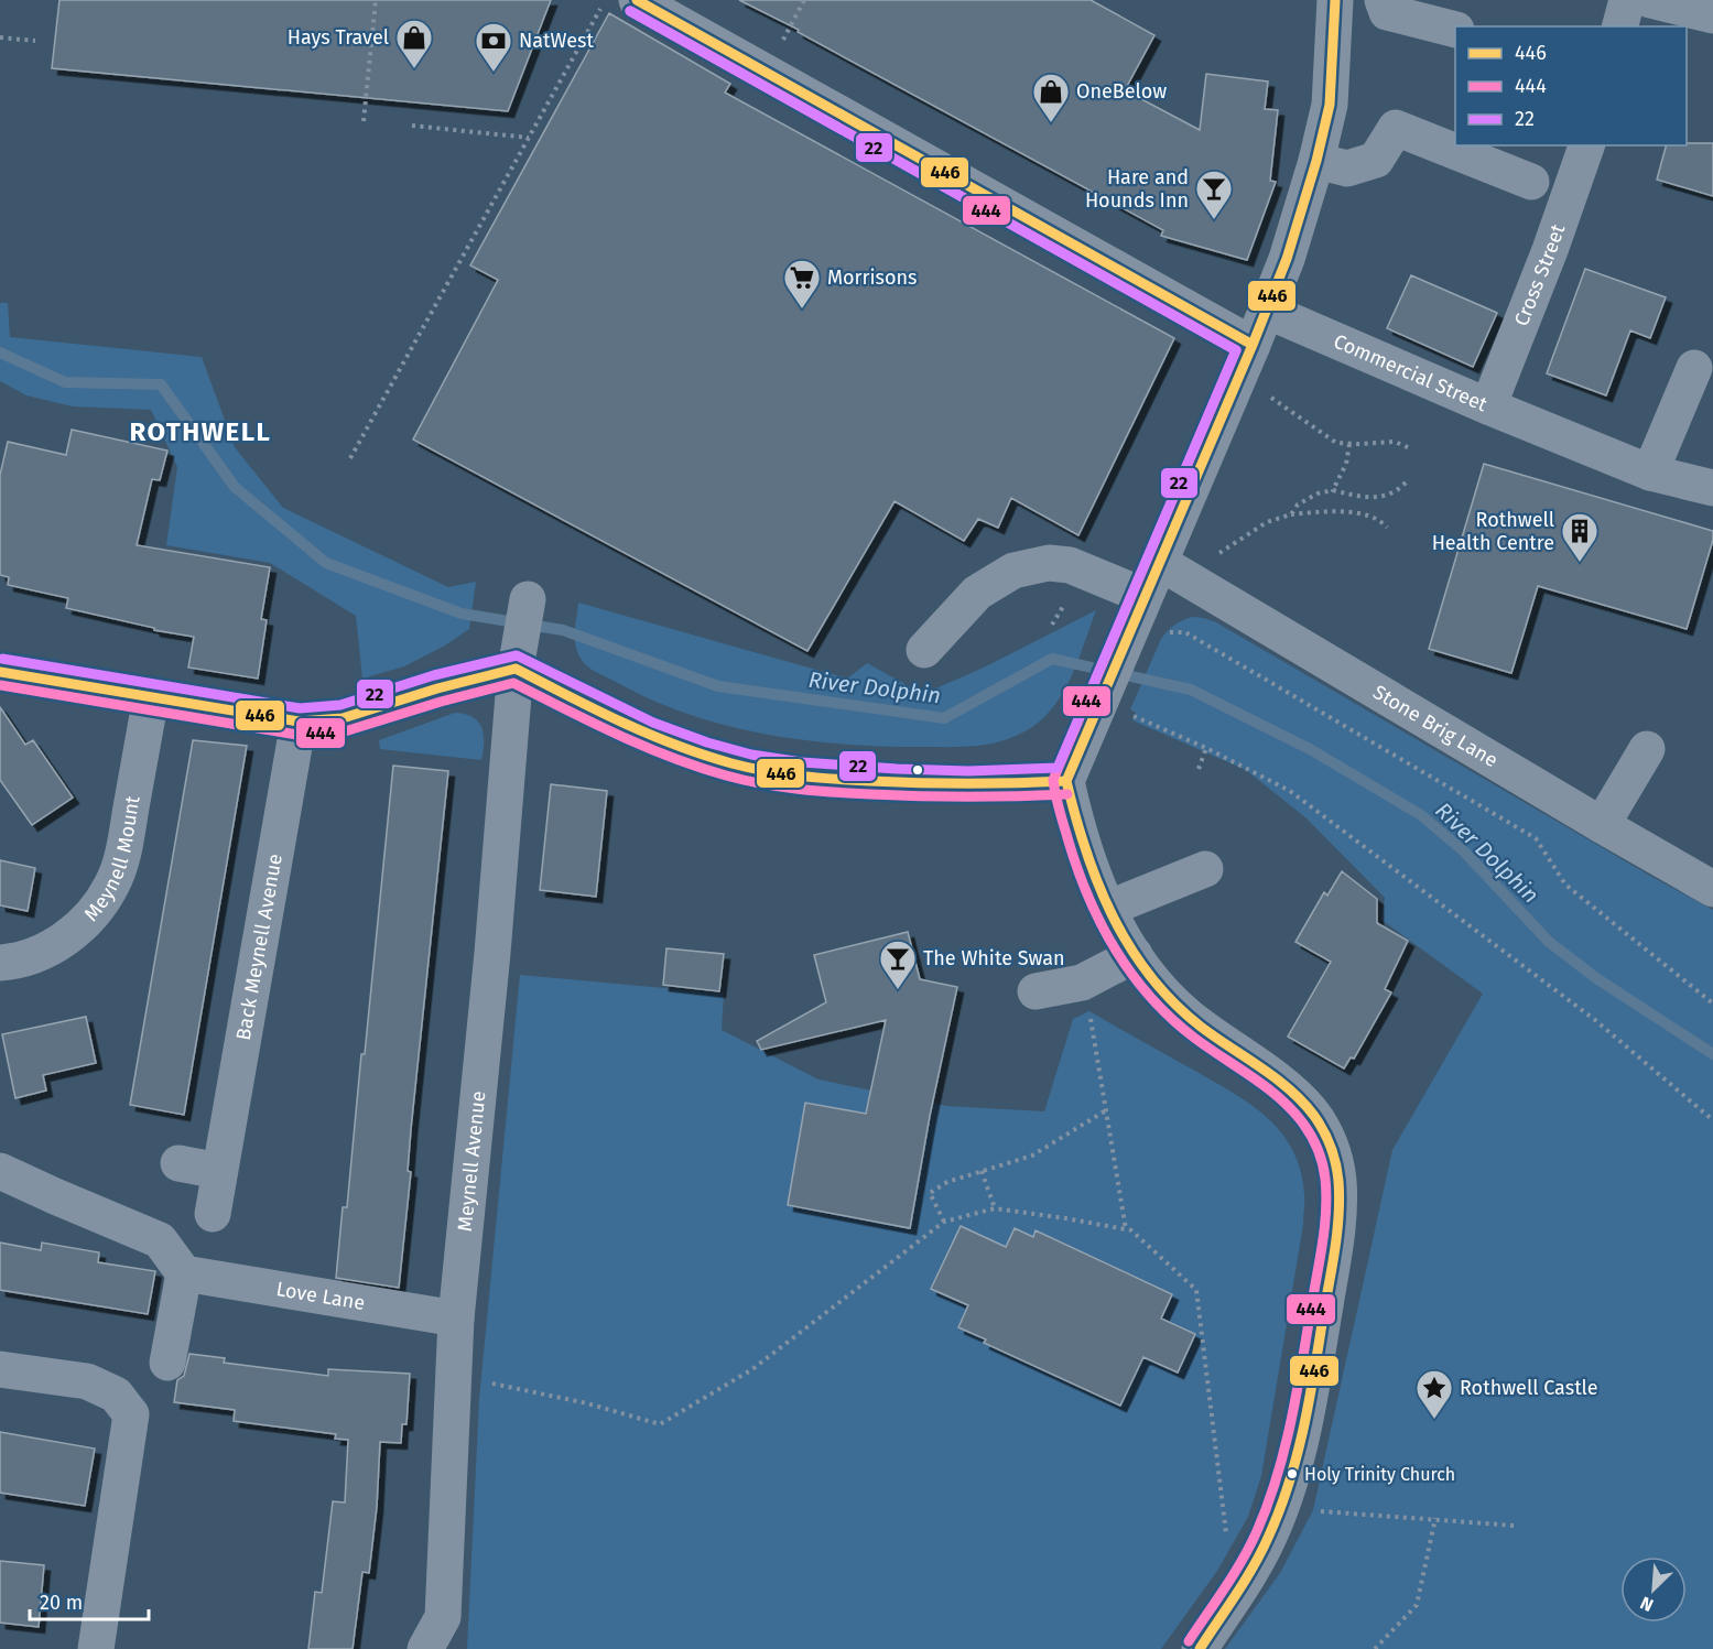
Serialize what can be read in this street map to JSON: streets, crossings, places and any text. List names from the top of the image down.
{
  "streets": {
    "street": [
      "Cross Street",
      "Commercial Street",
      "Stone Brig Lane",
      "Meynell Mount",
      "Back Meynell Avenue",
      "Meynell Avenue",
      "Love Lane"
    ]
  },
  "crossings": [
    ["Cross Street", "Commercial Street"],
    ["Meynell Avenue", "Love Lane"]
  ],
  "districts": ["ROTHWELL"],
  "water": ["River Dolphin"],
  "places": {
    "shop": ["Hays Travel", "OneBelow"],
    "bank": ["NatWest"],
    "bar": ["Hare and Hounds Inn", "The White Swan"],
    "supermarket": ["Morrisons"],
    "building": ["Rothwell Health Centre"],
    "place": ["Rothwell Castle"],
    "other": ["Holy Trinity Church"]
  },
  "lines": ["transit line 446", "transit line 444", "transit line 22"],
  "legend": ["446", "444", "22"],
  "scale_bar": "20 m",
  "north": "bottom left"
}
